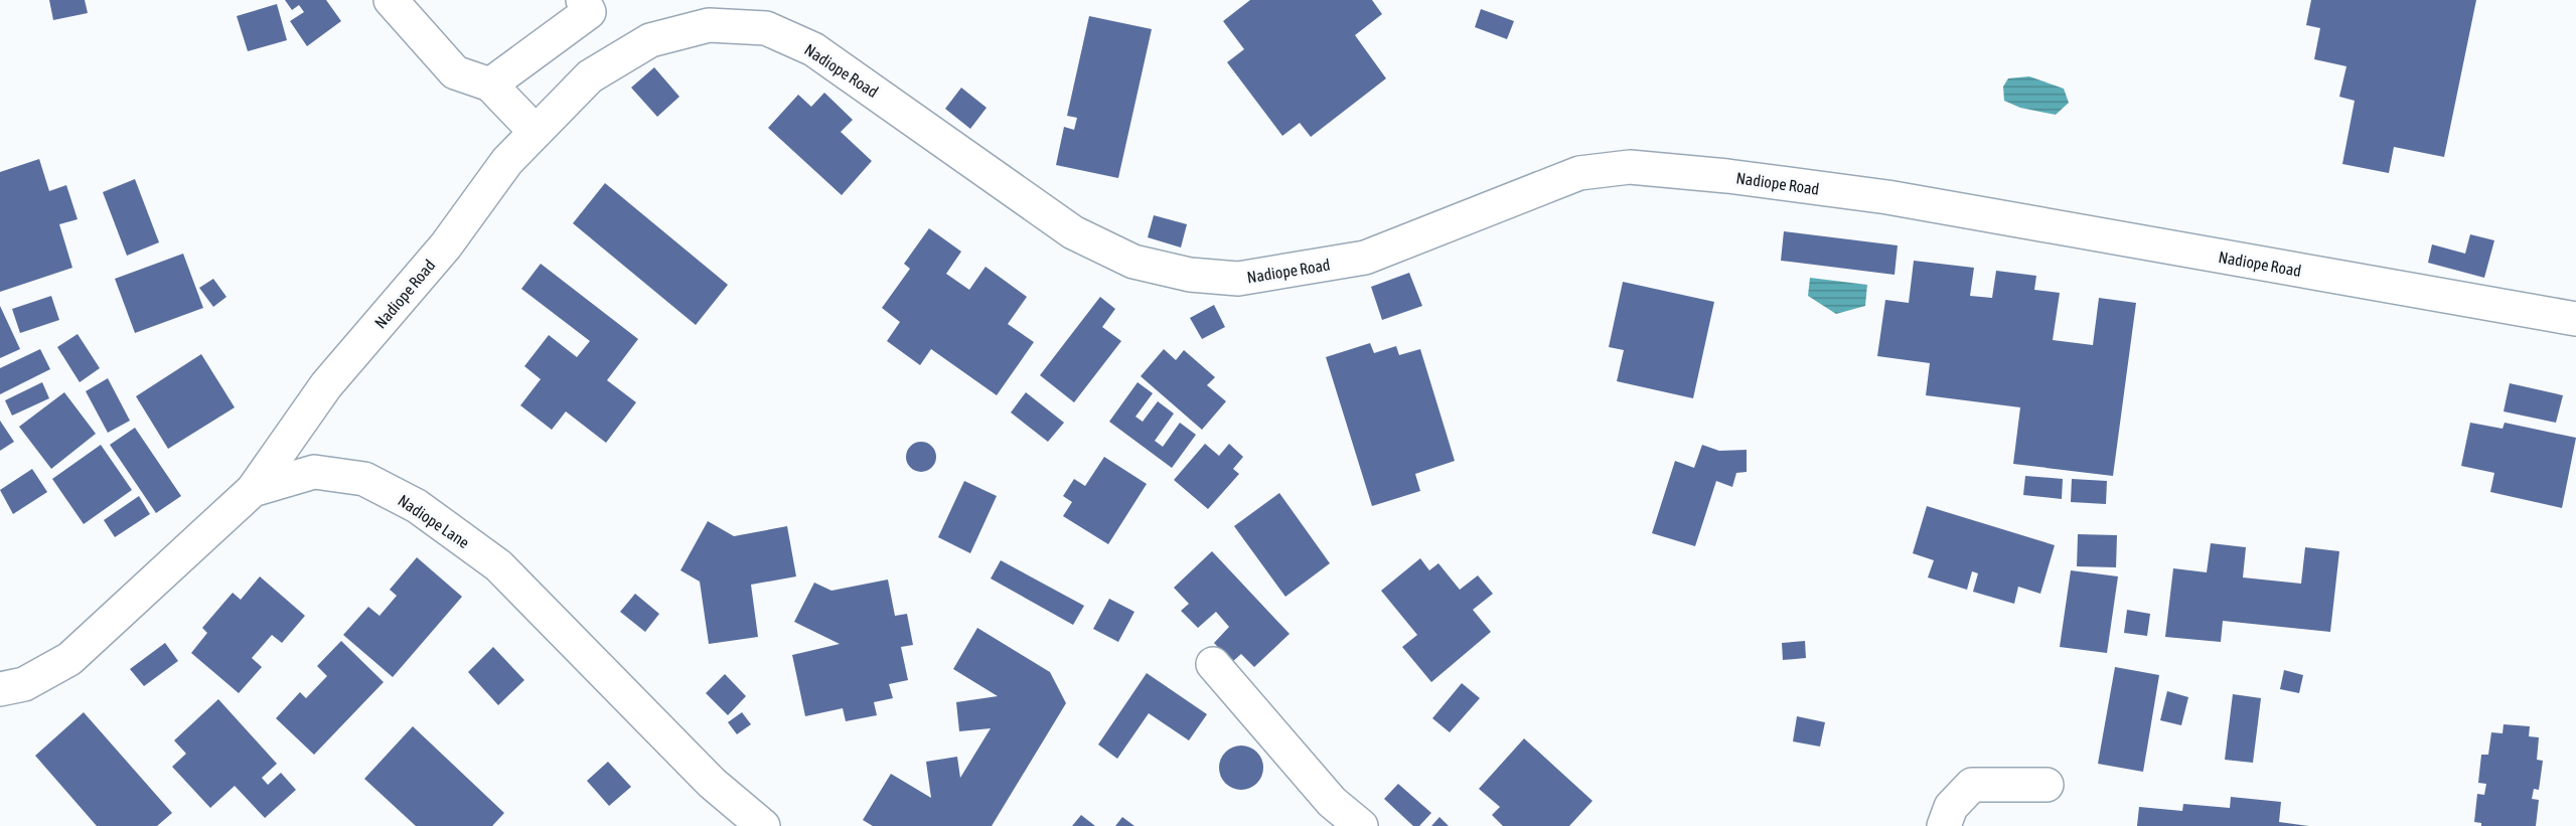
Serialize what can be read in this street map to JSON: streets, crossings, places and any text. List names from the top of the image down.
{
  "streets": {
    "street": ["Nadiope Road", "Nadiope Lane"]
  },
  "crossings": [
    ["Nadiope Road", "Nadiope Lane"]
  ]
}
